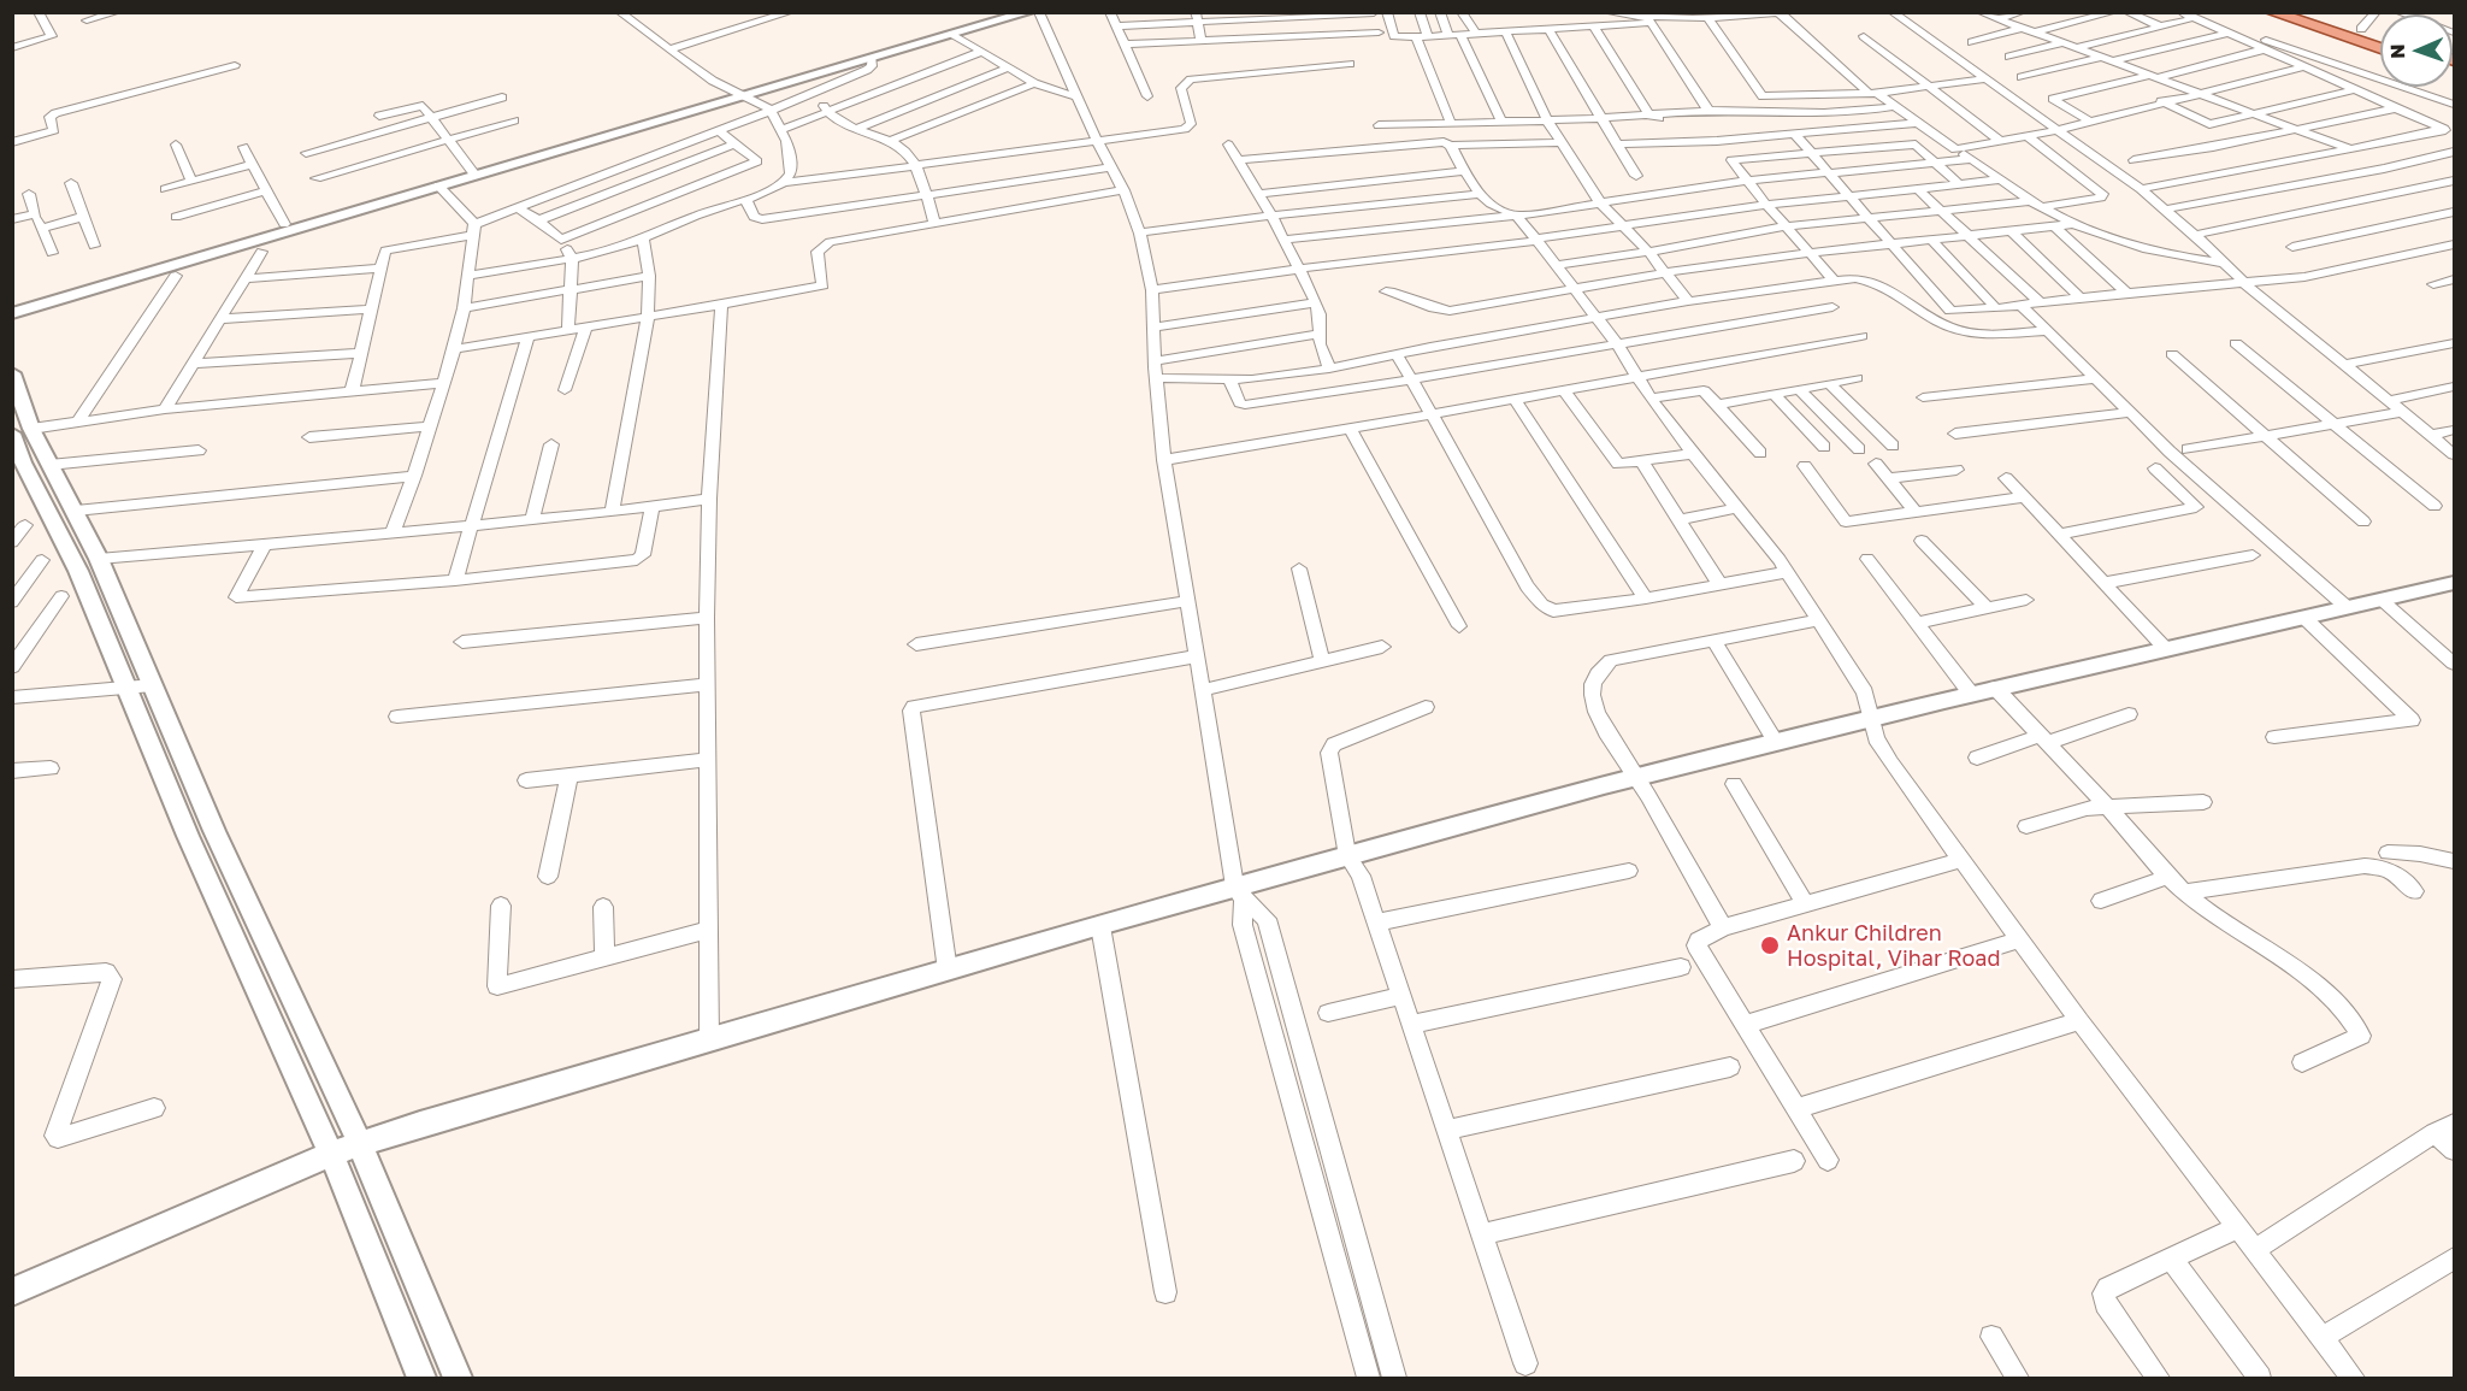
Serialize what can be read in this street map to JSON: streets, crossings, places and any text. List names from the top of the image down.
{
  "places": ["Ankur Children Hospital, Vihar Road"],
  "north": "left"
}
